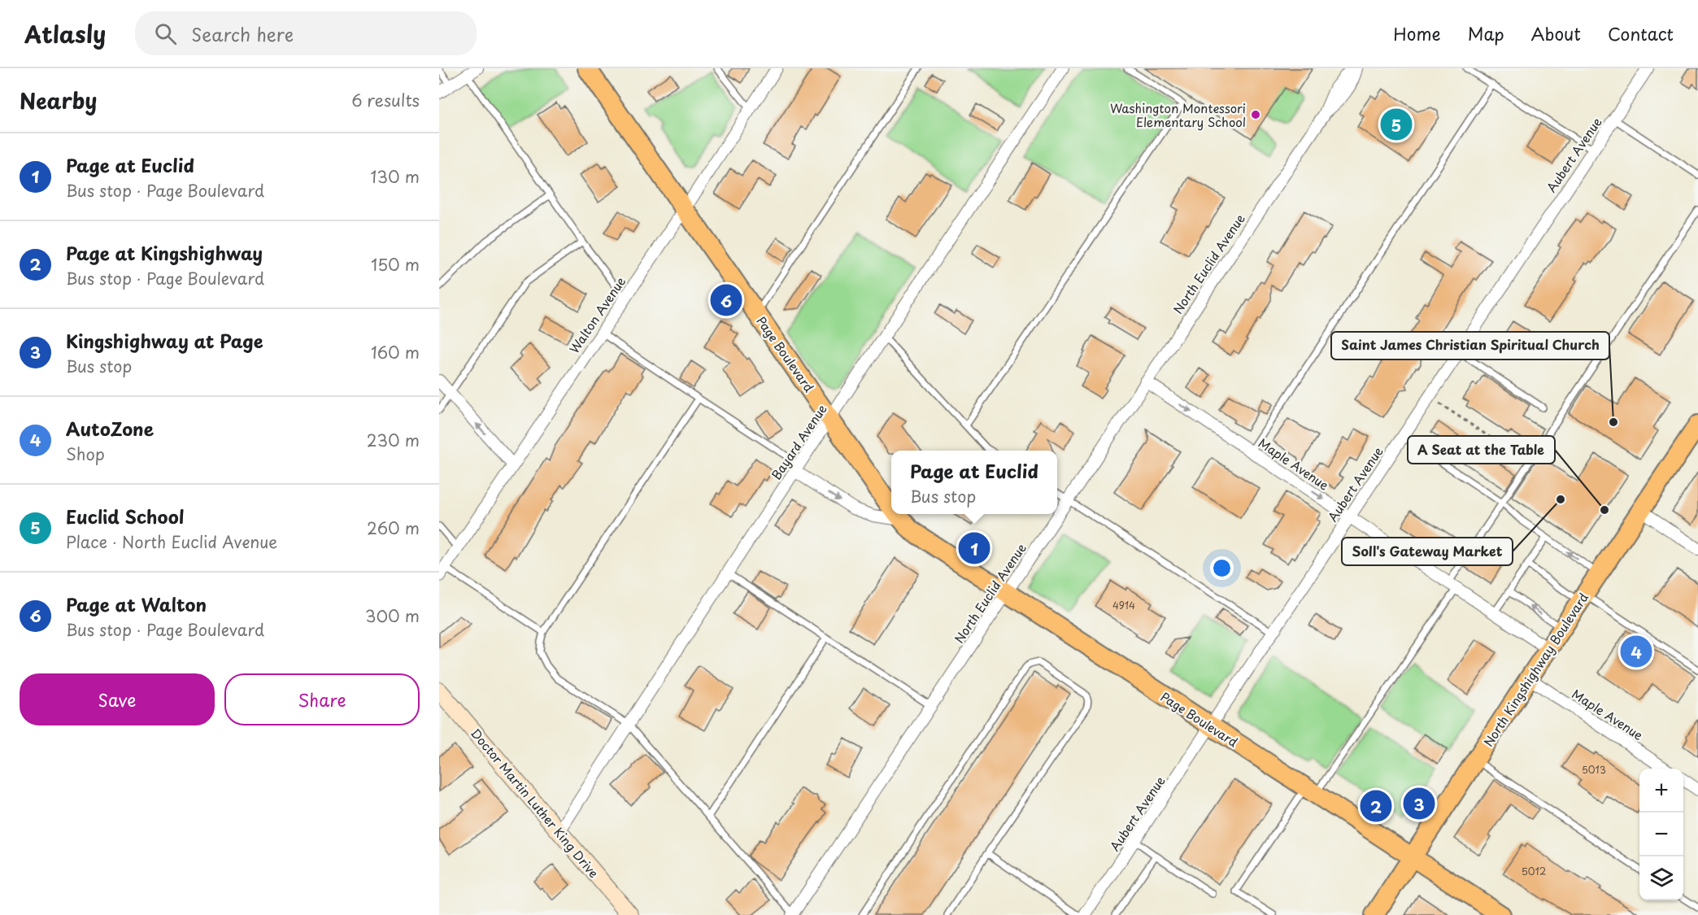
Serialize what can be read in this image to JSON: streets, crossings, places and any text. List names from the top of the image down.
{
  "streets": {
    "main road": ["Page Boulevard", "North Kingshighway Boulevard", "Doctor Martin Luther King Drive"],
    "street": [
      "Aubert Avenue",
      "North Euclid Avenue",
      "Walton Avenue",
      "Bayard Avenue",
      "Maple Avenue"
    ]
  },
  "crossings": [
    ["Aubert Avenue", "Page Boulevard"],
    ["Aubert Avenue", "Maple Avenue"],
    ["North Euclid Avenue", "Page Boulevard"],
    ["North Euclid Avenue", "Maple Avenue"],
    ["Walton Avenue", "Page Boulevard"],
    ["Page Boulevard", "Bayard Avenue"],
    ["Page Boulevard", "North Kingshighway Boulevard"],
    ["Bayard Avenue", "Doctor Martin Luther King Drive"],
    ["Maple Avenue", "North Kingshighway Boulevard"]
  ],
  "one_way": ["Maple Avenue"],
  "places": [
    "Washington Montessori Elementary School",
    "Saint James Christian Spiritual Church",
    "Soll's Gateway Market",
    "A Seat at the Table"
  ],
  "house_numbers": ["4914", "5013", "5012"],
  "page": {
    "header": "Atlasly",
    "search": "Search here",
    "nav": [
      "Home",
      "Map",
      "About",
      "Contact"
    ],
    "heading": ["Nearby", "6 results"],
    "pins": [
      "5",
      "6",
      "1",
      "4",
      "3",
      "2"
    ],
    "list": [
      {
        "mark": "1",
        "name": "Page at Euclid",
        "note": "Bus stop · Page Boulevard",
        "value": "130 m"
      },
      {
        "mark": "2",
        "name": "Page at Kingshighway",
        "note": "Bus stop · Page Boulevard",
        "value": "150 m"
      },
      {
        "mark": "3",
        "name": "Kingshighway at Page",
        "note": "Bus stop",
        "value": "160 m"
      },
      {
        "mark": "4",
        "name": "AutoZone",
        "note": "Shop",
        "value": "230 m"
      },
      {
        "mark": "5",
        "name": "Euclid School",
        "note": "Place · North Euclid Avenue",
        "value": "260 m"
      },
      {
        "mark": "6",
        "name": "Page at Walton",
        "note": "Bus stop · Page Boulevard",
        "value": "300 m"
      }
    ],
    "popup": ["Page at Euclid", "Bus stop"],
    "buttons": ["Save", "Share"],
    "map_buttons": ["+", "−"]
  }
}
